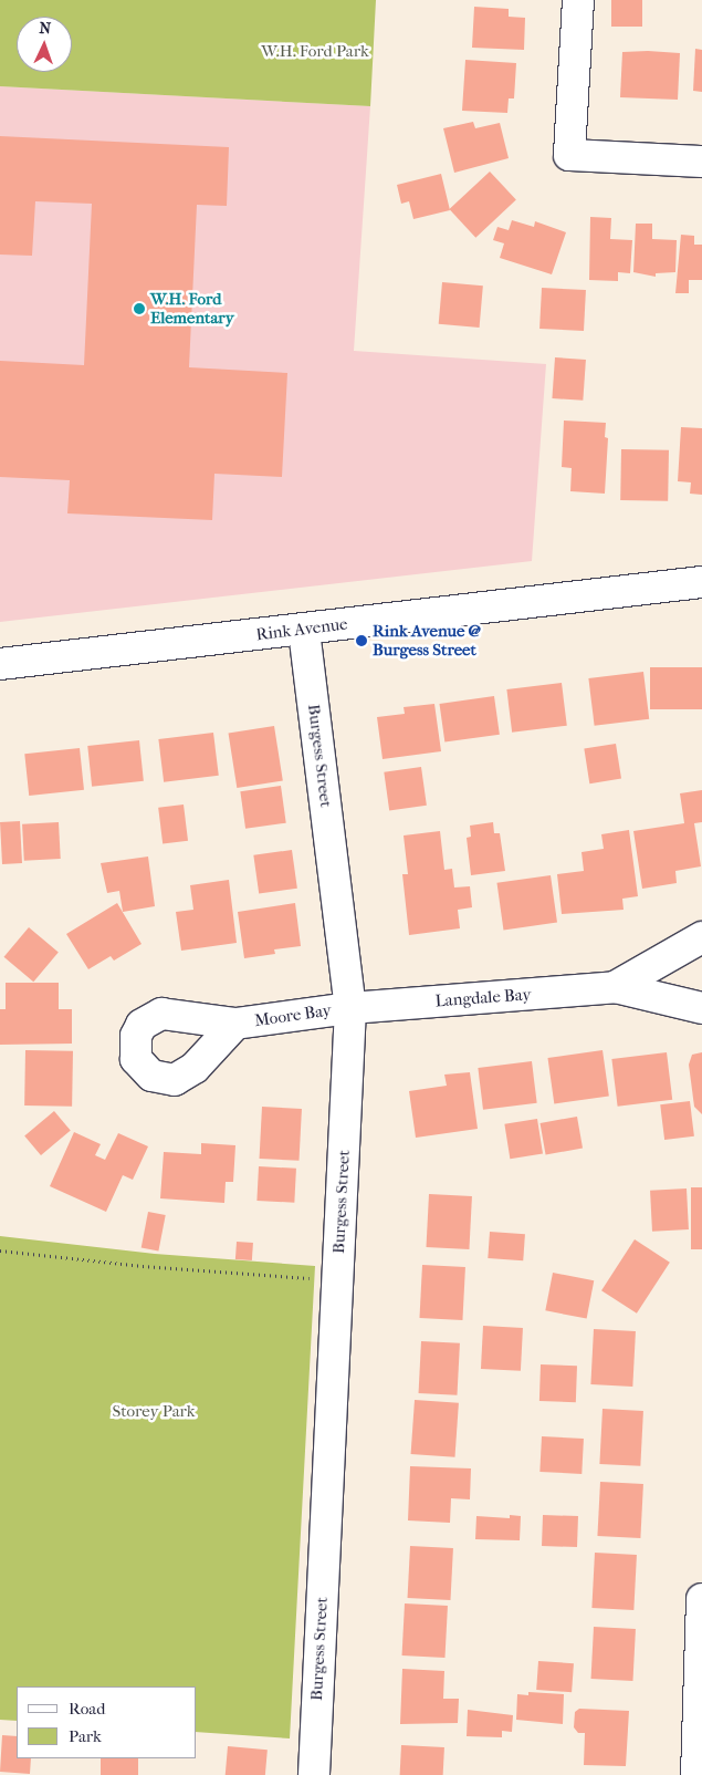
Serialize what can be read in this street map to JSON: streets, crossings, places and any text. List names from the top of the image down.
{
  "streets": {
    "street": [
      "Rink Avenue",
      "Burgess Street",
      "Langdale Bay",
      "Moore Bay"
    ]
  },
  "crossings": [
    ["Rink Avenue", "Burgess Street"],
    ["Burgess Street", "Langdale Bay"],
    ["Burgess Street", "Moore Bay"],
    ["Langdale Bay", "Moore Bay"]
  ],
  "parks": ["W.H. Ford Park", "Storey Park"],
  "places": ["W.H. Ford Elementary", "Rink Avenue @ Burgess Street"],
  "legend": ["Road", "Park"],
  "north": "top"
}
